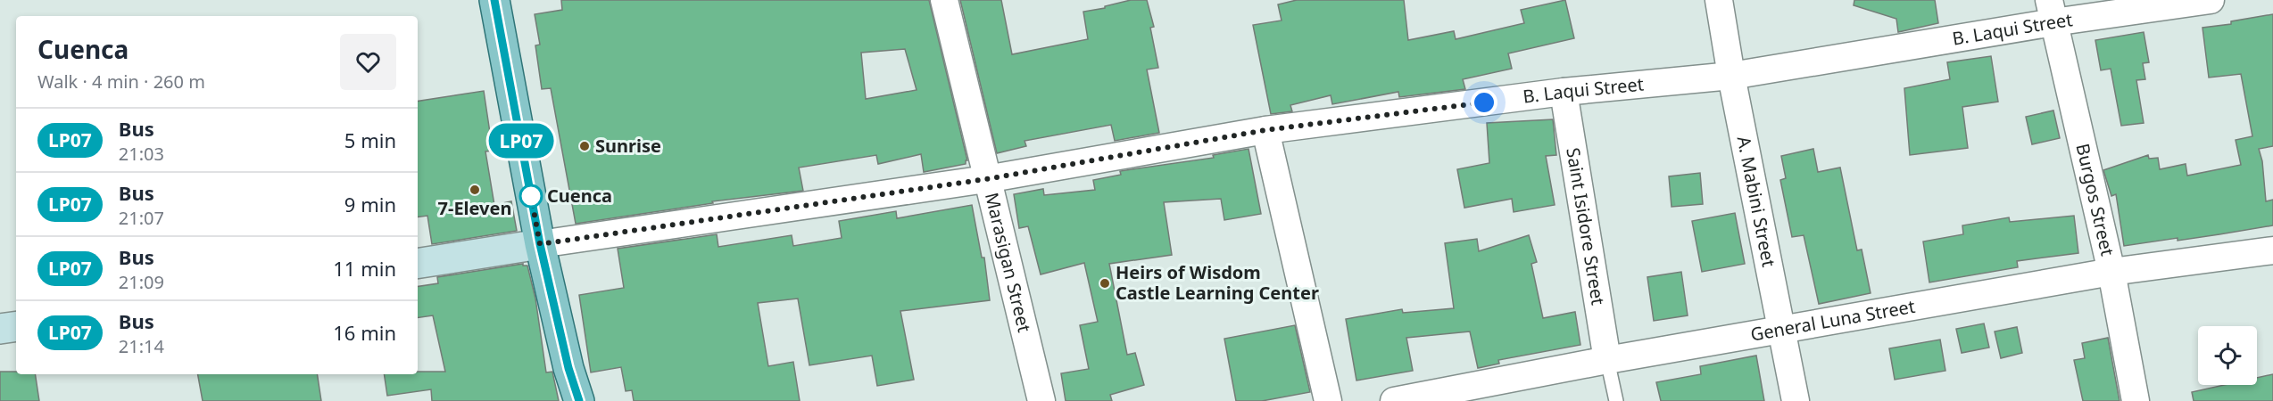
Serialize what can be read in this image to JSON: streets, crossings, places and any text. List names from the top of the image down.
{
  "streets": {
    "main road": ["B. Laqui Street"],
    "street": [
      "A. Mabini Street",
      "Burgos Street",
      "Saint Isidore Street",
      "Marasigan Street",
      "General Luna Street"
    ]
  },
  "crossings": [
    ["B. Laqui Street", "A. Mabini Street"],
    ["B. Laqui Street", "Burgos Street"],
    ["B. Laqui Street", "Saint Isidore Street"],
    ["B. Laqui Street", "Marasigan Street"],
    ["A. Mabini Street", "General Luna Street"],
    ["Burgos Street", "General Luna Street"],
    ["Saint Isidore Street", "General Luna Street"]
  ],
  "places": [
    "Sunrise",
    "7-Eleven",
    "Cuenca",
    "Heirs of Wisdom Castle Learning Center"
  ],
  "lines": ["bus line LP07"],
  "page": {
    "on_map": "LP07",
    "heading": ["Cuenca", "Walk · 4 min · 260 m"],
    "list": [
      {
        "mark": "LP07",
        "name": "Bus",
        "note": "21:03",
        "value": "5 min"
      },
      {
        "mark": "LP07",
        "name": "Bus",
        "note": "21:07",
        "value": "9 min"
      },
      {
        "mark": "LP07",
        "name": "Bus",
        "note": "21:09",
        "value": "11 min"
      },
      {
        "mark": "LP07",
        "name": "Bus",
        "note": "21:14",
        "value": "16 min"
      }
    ]
  }
}
